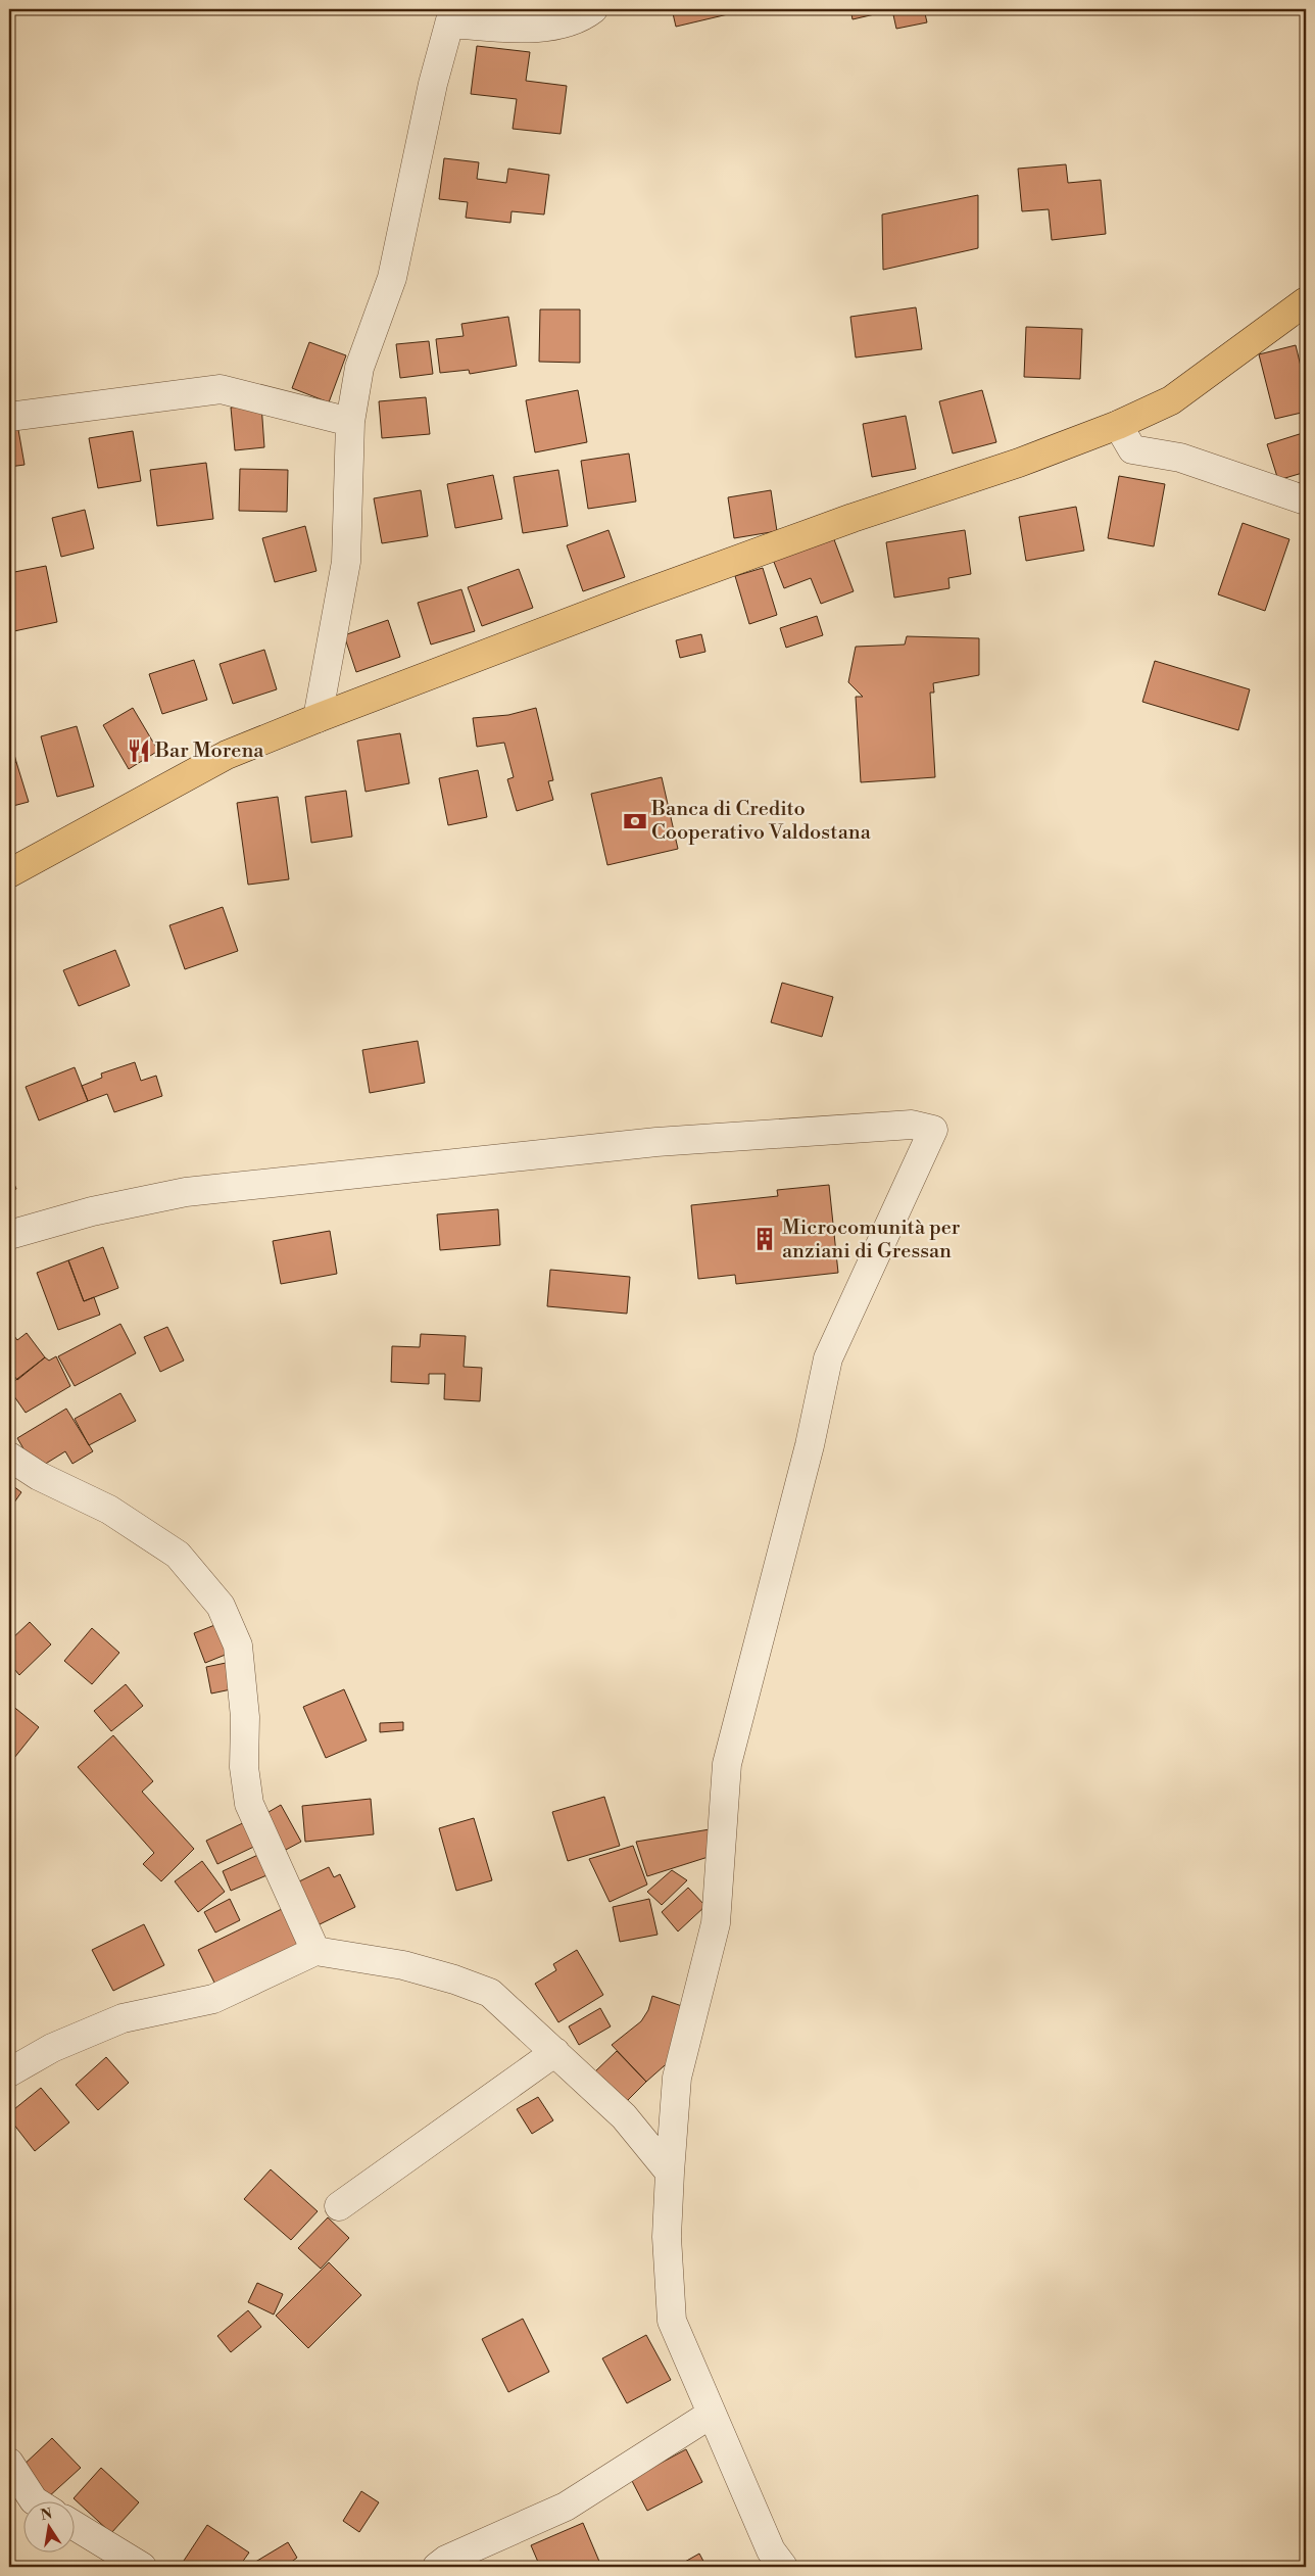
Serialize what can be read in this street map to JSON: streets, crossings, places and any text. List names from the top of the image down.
{
  "places": {
    "restaurant": ["Bar Morena"],
    "bank": ["Banca di Credito Cooperativo Valdostana"],
    "building": ["Microcomunità per anziani di Gressan"]
  },
  "north": "top"
}
